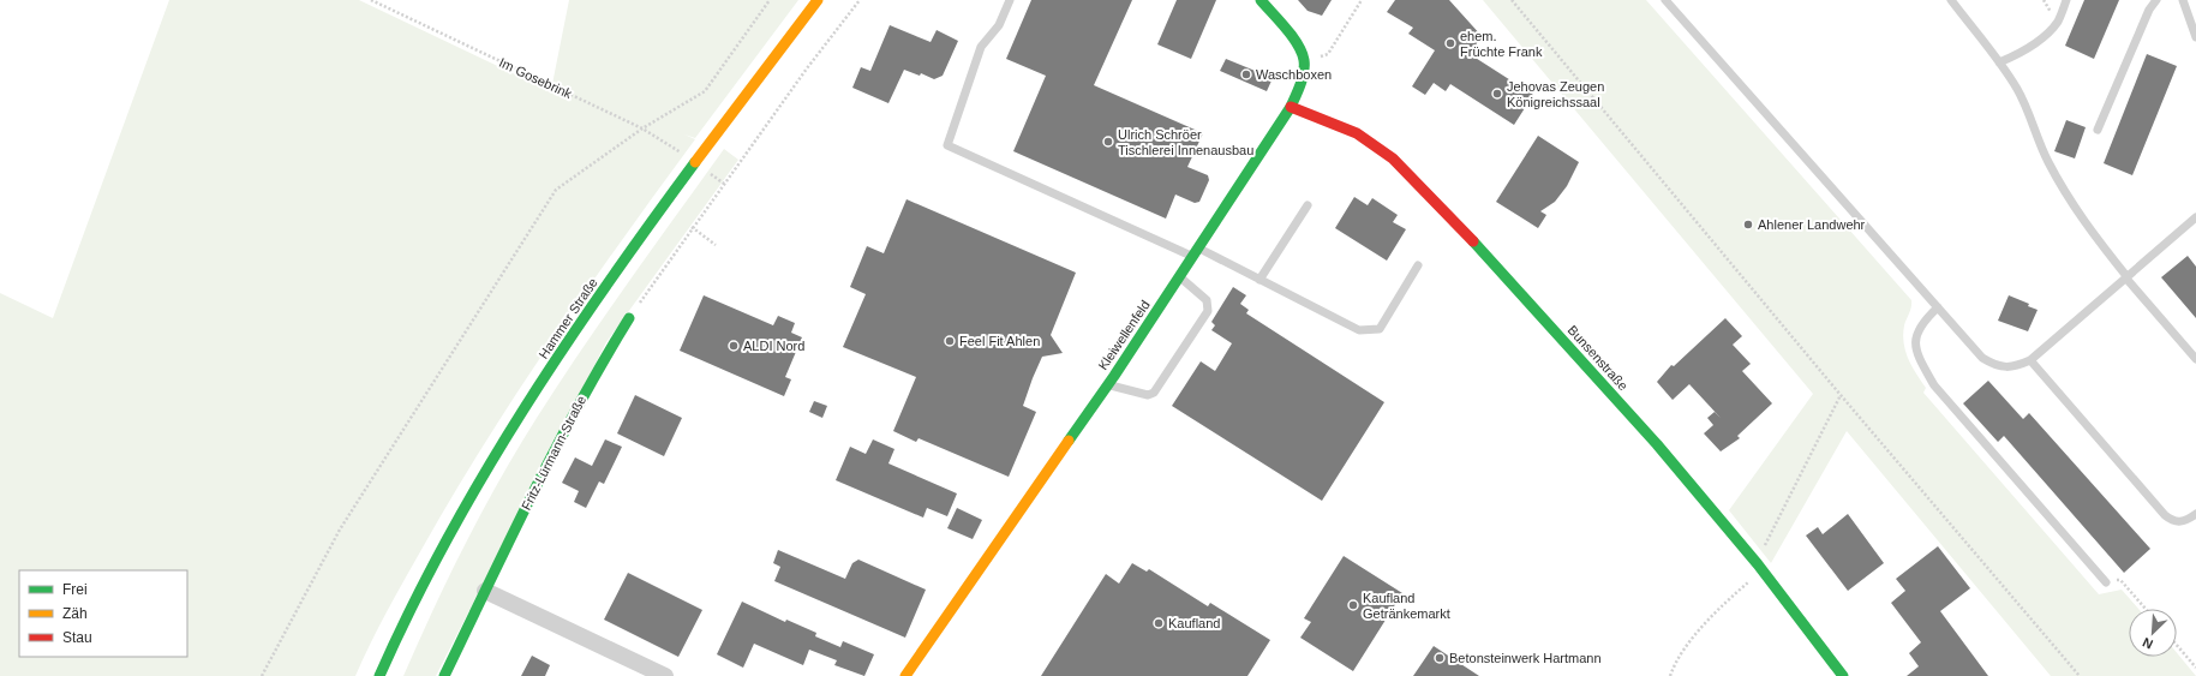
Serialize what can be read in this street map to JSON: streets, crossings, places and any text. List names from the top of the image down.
{
  "streets": {
    "street": [
      "Hammer Straße",
      "Kleiwellenfeld",
      "Bunsenstraße",
      "Fritz-Lürmann-Straße"
    ],
    "path": ["Im Gosebrink"]
  },
  "crossings": [
    ["Im Gosebrink", "Hammer Straße"],
    ["Kleiwellenfeld", "Bunsenstraße"]
  ],
  "places": [
    "ehem. Früchte Frank",
    "Waschboxen",
    "Jehovas Zeugen Königreichssaal",
    "Ulrich Schröer Tischlerei Innenausbau",
    "Ahlener Landwehr",
    "Feel Fit Ahlen",
    "ALDI Nord",
    "Kaufland Getränkemarkt",
    "Kaufland",
    "Betonsteinwerk Hartmann"
  ],
  "legend": ["Frei", "Zäh", "Stau"],
  "north": "bottom left"
}
